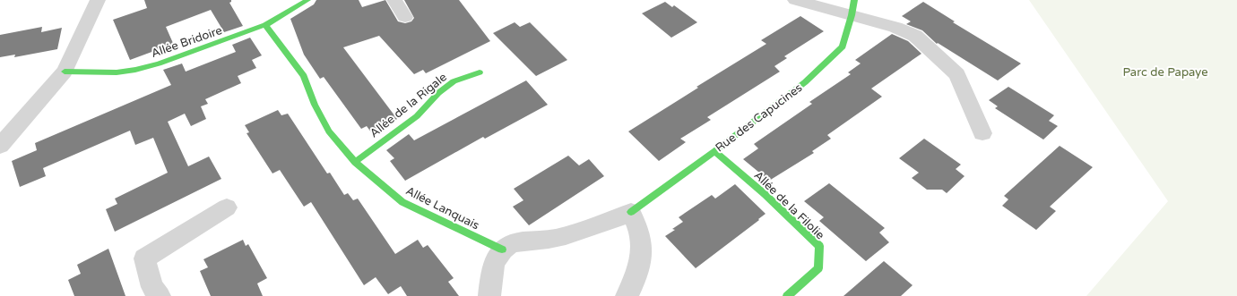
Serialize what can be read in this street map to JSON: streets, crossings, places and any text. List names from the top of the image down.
{
  "streets": {
    "street": [
      "Allée Bridoire",
      "Allée de la Rigale",
      "Rue des Capucines",
      "Allée de la Filolie",
      "Allée Lanquais"
    ]
  },
  "crossings": [
    ["Allée Bridoire", "Allée Lanquais"],
    ["Allée de la Rigale", "Allée Lanquais"],
    ["Rue des Capucines", "Allée de la Filolie"]
  ],
  "parks": ["Parc de Papaye"]
}
